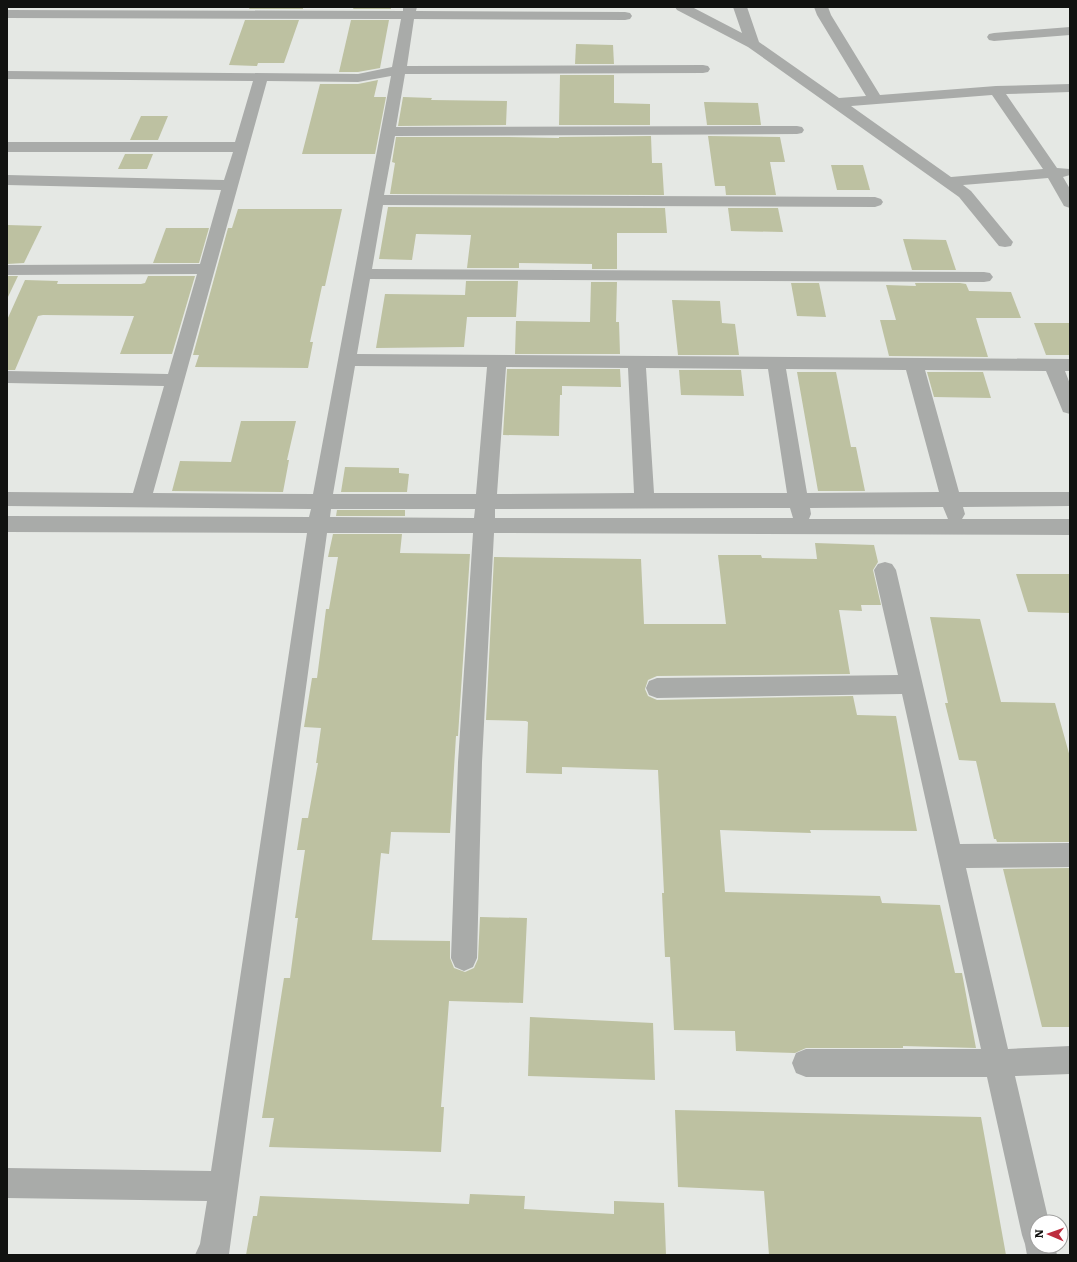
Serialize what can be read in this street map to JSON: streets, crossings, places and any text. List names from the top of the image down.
{
  "north": "left"
}
